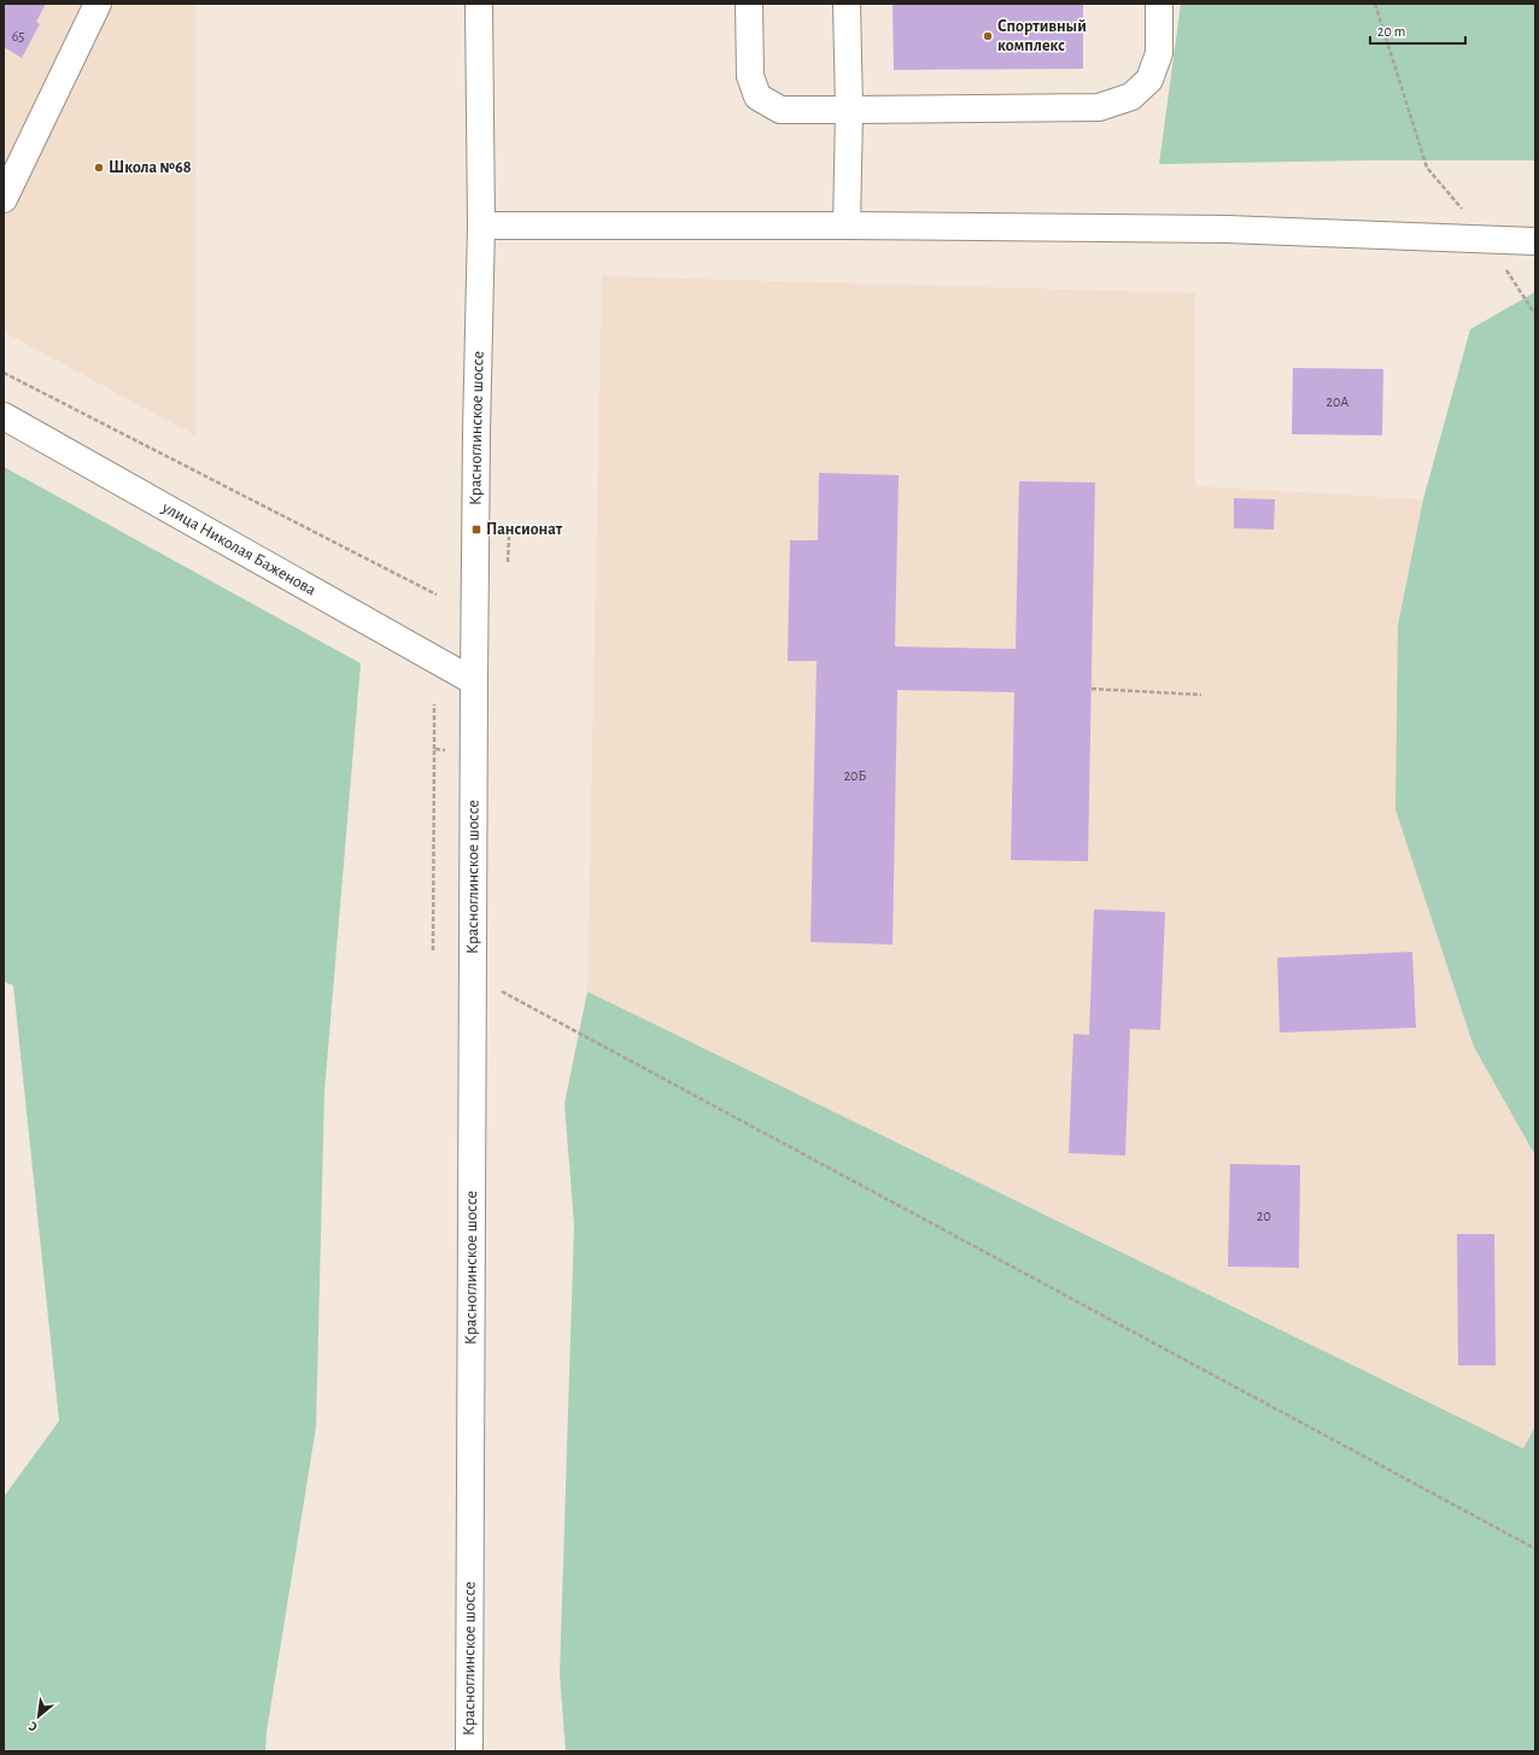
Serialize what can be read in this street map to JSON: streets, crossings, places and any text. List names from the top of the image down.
{
  "streets": {
    "main road": ["Красноглинское шоссе", "улица Николая Баженова"]
  },
  "crossings": [
    ["Красноглинское шоссе", "улица Николая Баженова"]
  ],
  "places": {
    "other": ["Спортивный комплекс", "Школа №68"],
    "transit": ["Пансионат"]
  },
  "house_numbers": [
    "65",
    "20А",
    "20Б",
    "20"
  ],
  "scale_bar": "20 m",
  "north": "bottom left"
}
